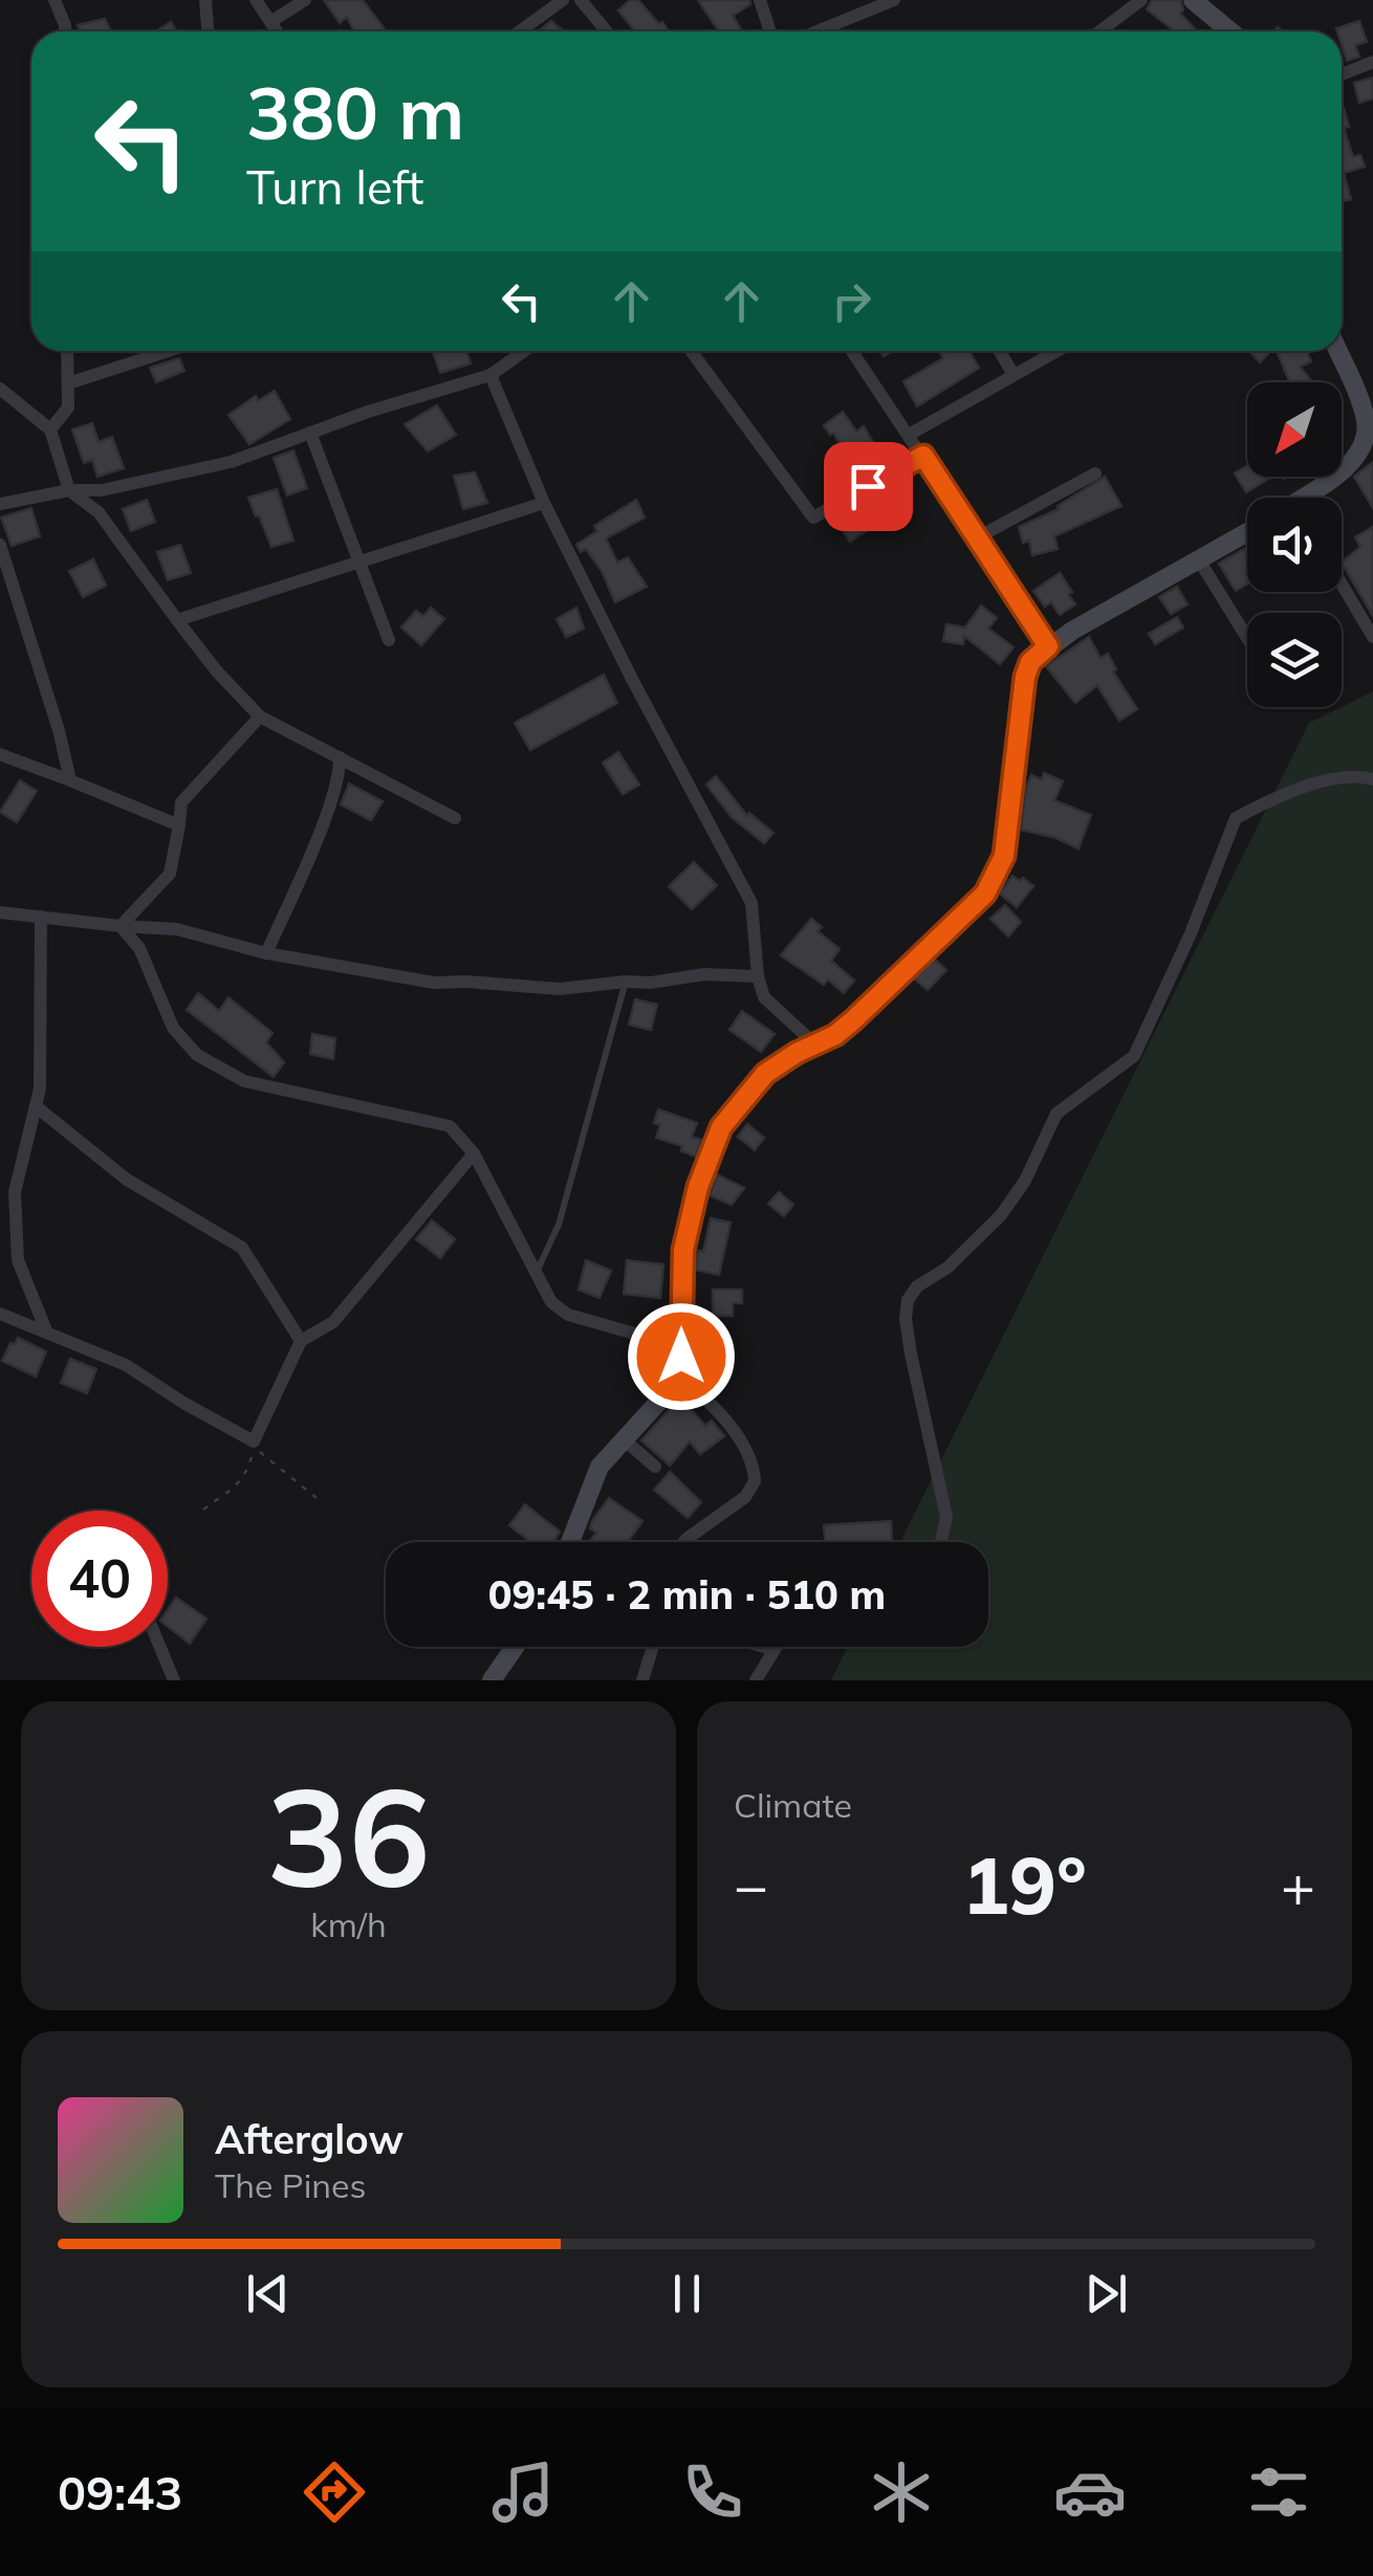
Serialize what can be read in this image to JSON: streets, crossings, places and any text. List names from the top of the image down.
{
  "north": "bottom left",
  "page": {
    "turn": ["380 m", "Turn left"],
    "limit": "40",
    "trip": "09:45 · 2 min · 510 m",
    "tile": [
      ["36", "km/h"],
      "Climate"
    ],
    "heat": ["−", "19°", "+"],
    "song": ["Afterglow", "The Pines"],
    "tabs": "09:43"
  }
}
